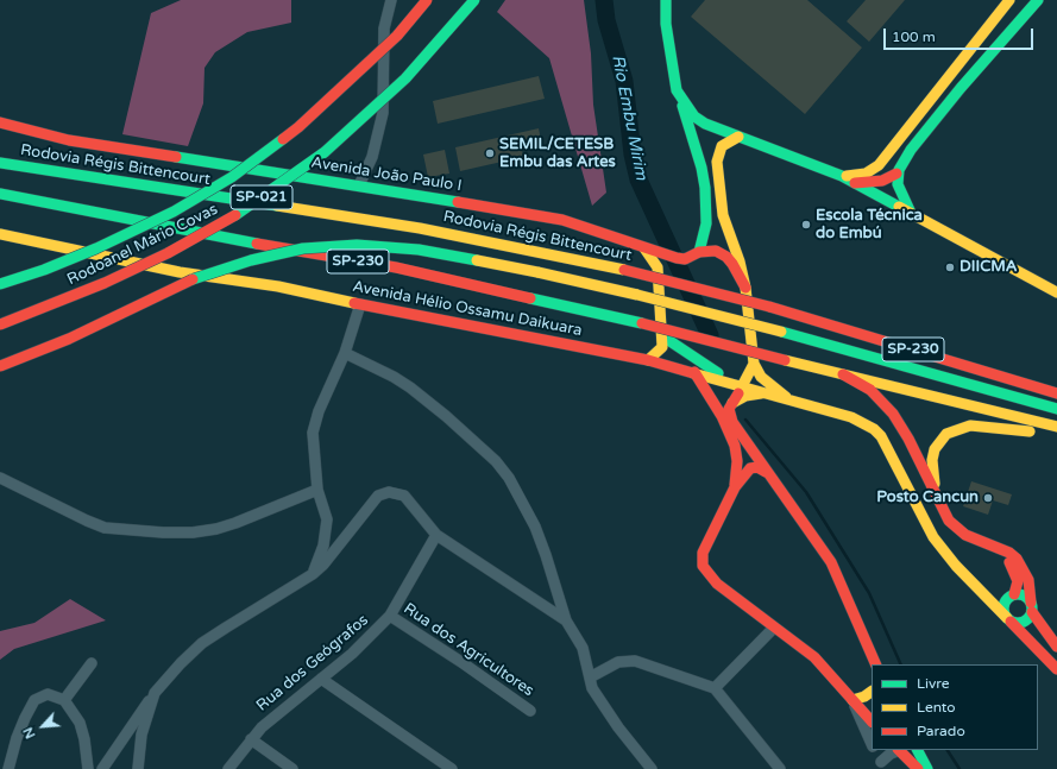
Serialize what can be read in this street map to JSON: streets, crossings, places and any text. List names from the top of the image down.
{
  "streets": {
    "main road": [
      "Rodovia Régis Bittencourt",
      "Avenida João Paulo I",
      "SP-021",
      "Rodoanel Mário Covas",
      "SP-230",
      "Avenida Hélio Ossamu Daikuara"
    ],
    "street": ["Rua dos Agricultores", "Rua dos Geógrafos"]
  },
  "crossings": [
    ["Rua dos Agricultores", "Rua dos Geógrafos"]
  ],
  "water": ["Rio Embu Mirim"],
  "places": [
    "SEMIL/CETESB Embu das Artes",
    "Escola Técnica do Embú",
    "DIICMA",
    "Posto Cancun"
  ],
  "legend": ["Livre", "Lento", "Parado"],
  "scale_bar": "100 m",
  "north": "bottom left"
}
